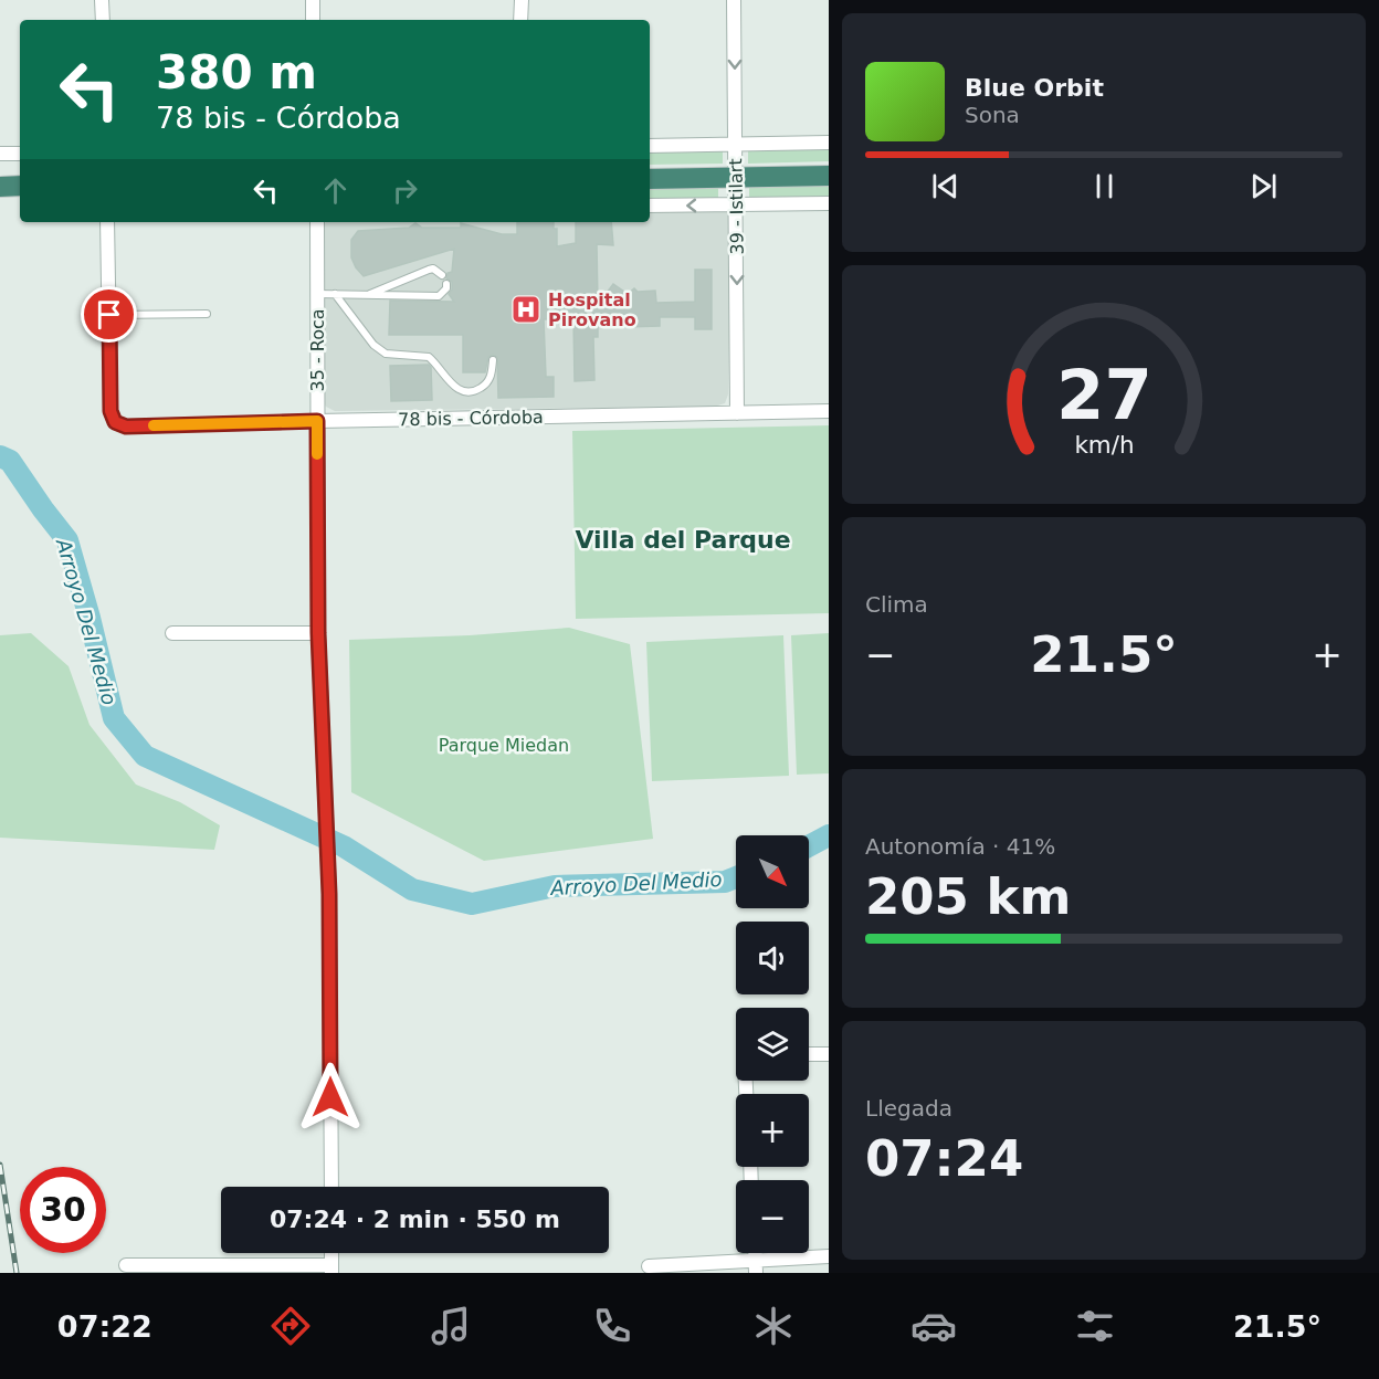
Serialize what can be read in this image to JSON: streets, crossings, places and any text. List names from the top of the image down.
{
  "streets": {
    "street": ["39 - Istilart", "35 - Roca", "78 bis - Córdoba"]
  },
  "crossings": [
    ["39 - Istilart", "78 bis - Córdoba"],
    ["35 - Roca", "78 bis - Córdoba"]
  ],
  "one_way": ["39 - Istilart"],
  "districts": ["Villa del Parque"],
  "water": ["Arroyo Del Medio"],
  "parks": ["Parque Miedan"],
  "places": {
    "hospital": ["Hospital Pirovano"]
  },
  "north": "bottom right",
  "page": {
    "turn": ["380 m", "78 bis - Córdoba"],
    "song": ["Blue Orbit", "Sona"],
    "tile": [
      "Clima",
      ["Autonomía · 41%", "205 km"],
      ["Llegada", "07:24"]
    ],
    "heat": ["−", "21.5°", "+"],
    "map_buttons": ["+", "−"],
    "limit": "30",
    "trip": "07:24 · 2 min · 550 m",
    "tabs": ["07:22", "21.5°"],
    "gauge": ["27", "km/h"]
  }
}
